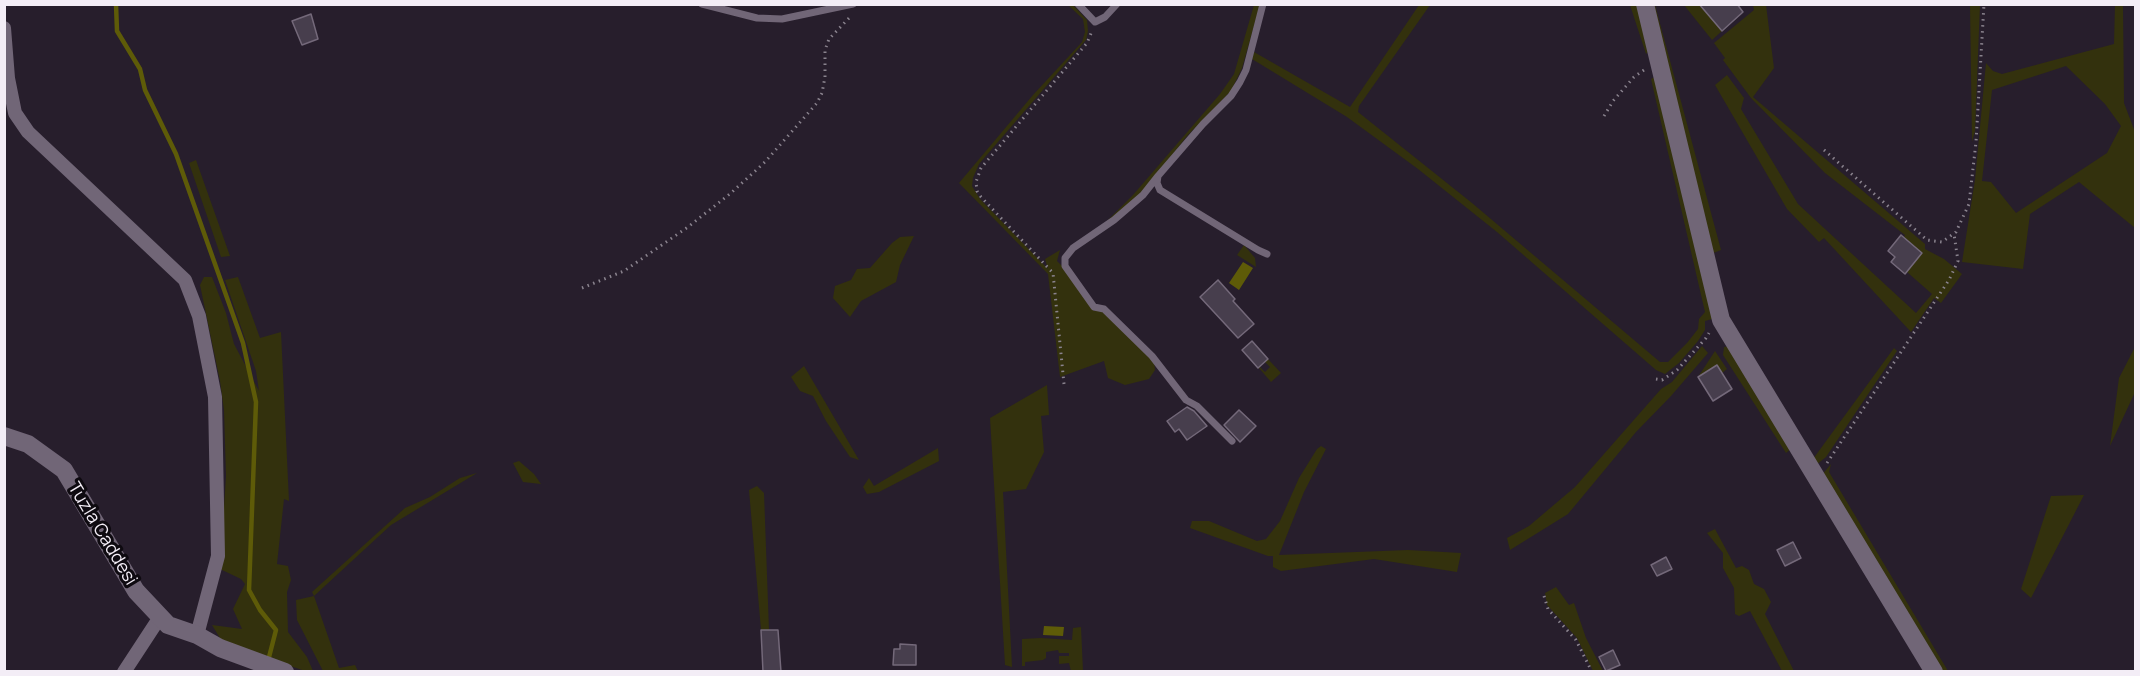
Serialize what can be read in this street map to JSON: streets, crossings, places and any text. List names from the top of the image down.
{
  "streets": {
    "street": ["Tuzla Caddesi"]
  }
}
